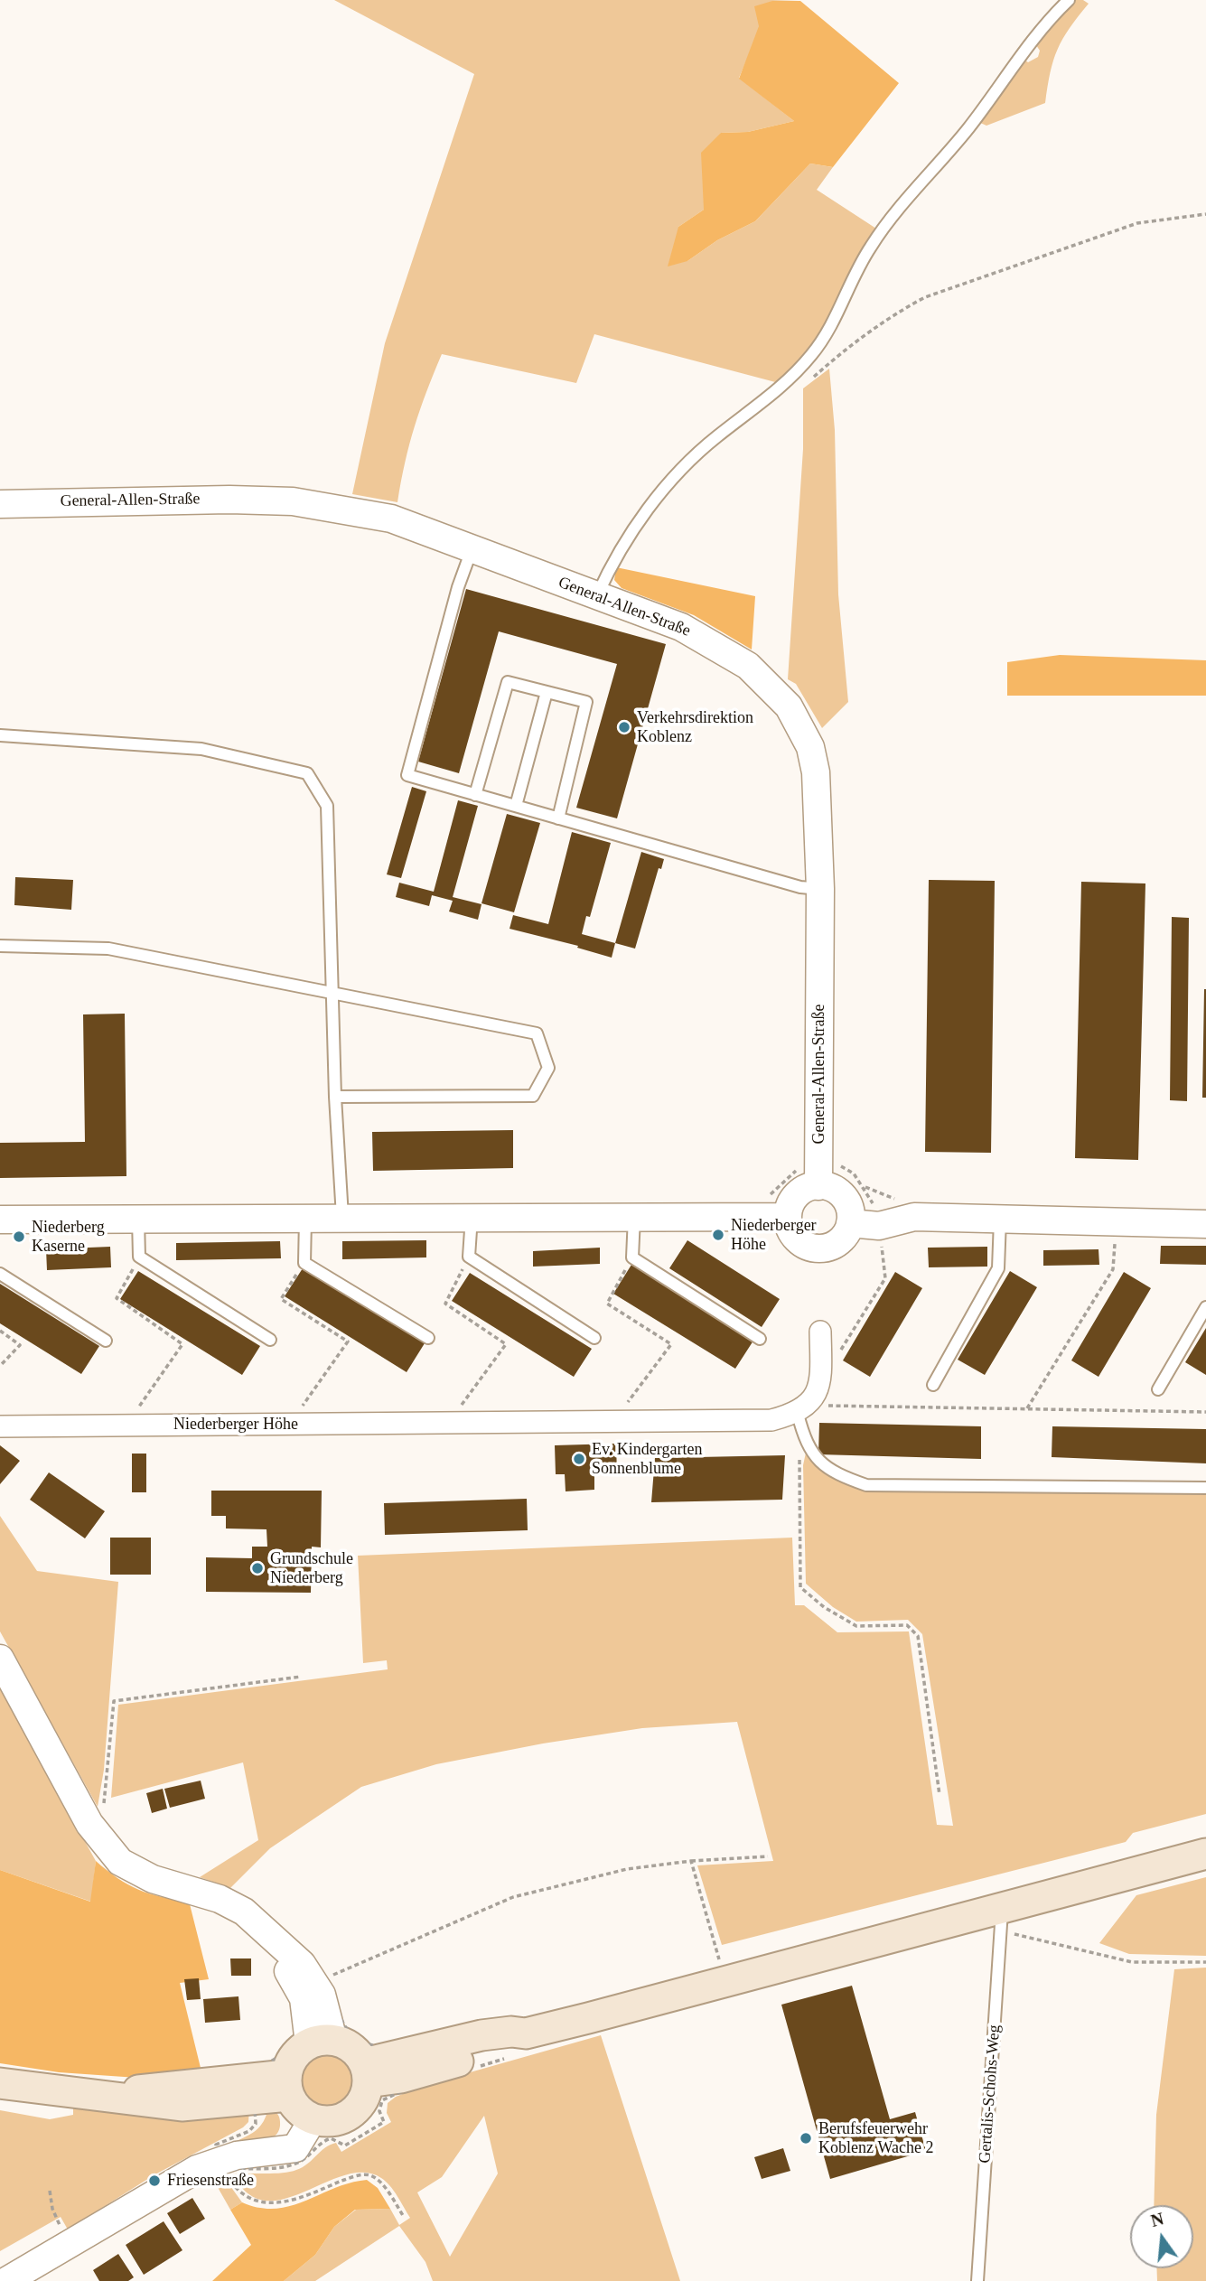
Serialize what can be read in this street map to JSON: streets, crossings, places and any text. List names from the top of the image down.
{
  "streets": {
    "street": ["General-Allen-Straße", "Niederberger Höhe"],
    "lane": ["Gertalis-Schohs-Weg"]
  },
  "places": [
    "Verkehrsdirektion Koblenz",
    "Niederberger Höhe",
    "Niederberg Kaserne",
    "Ev. Kindergarten Sonnenblume",
    "Grundschule Niederberg",
    "Berufsfeuerwehr Koblenz Wache 2",
    "Friesenstraße"
  ],
  "north": "top"
}
